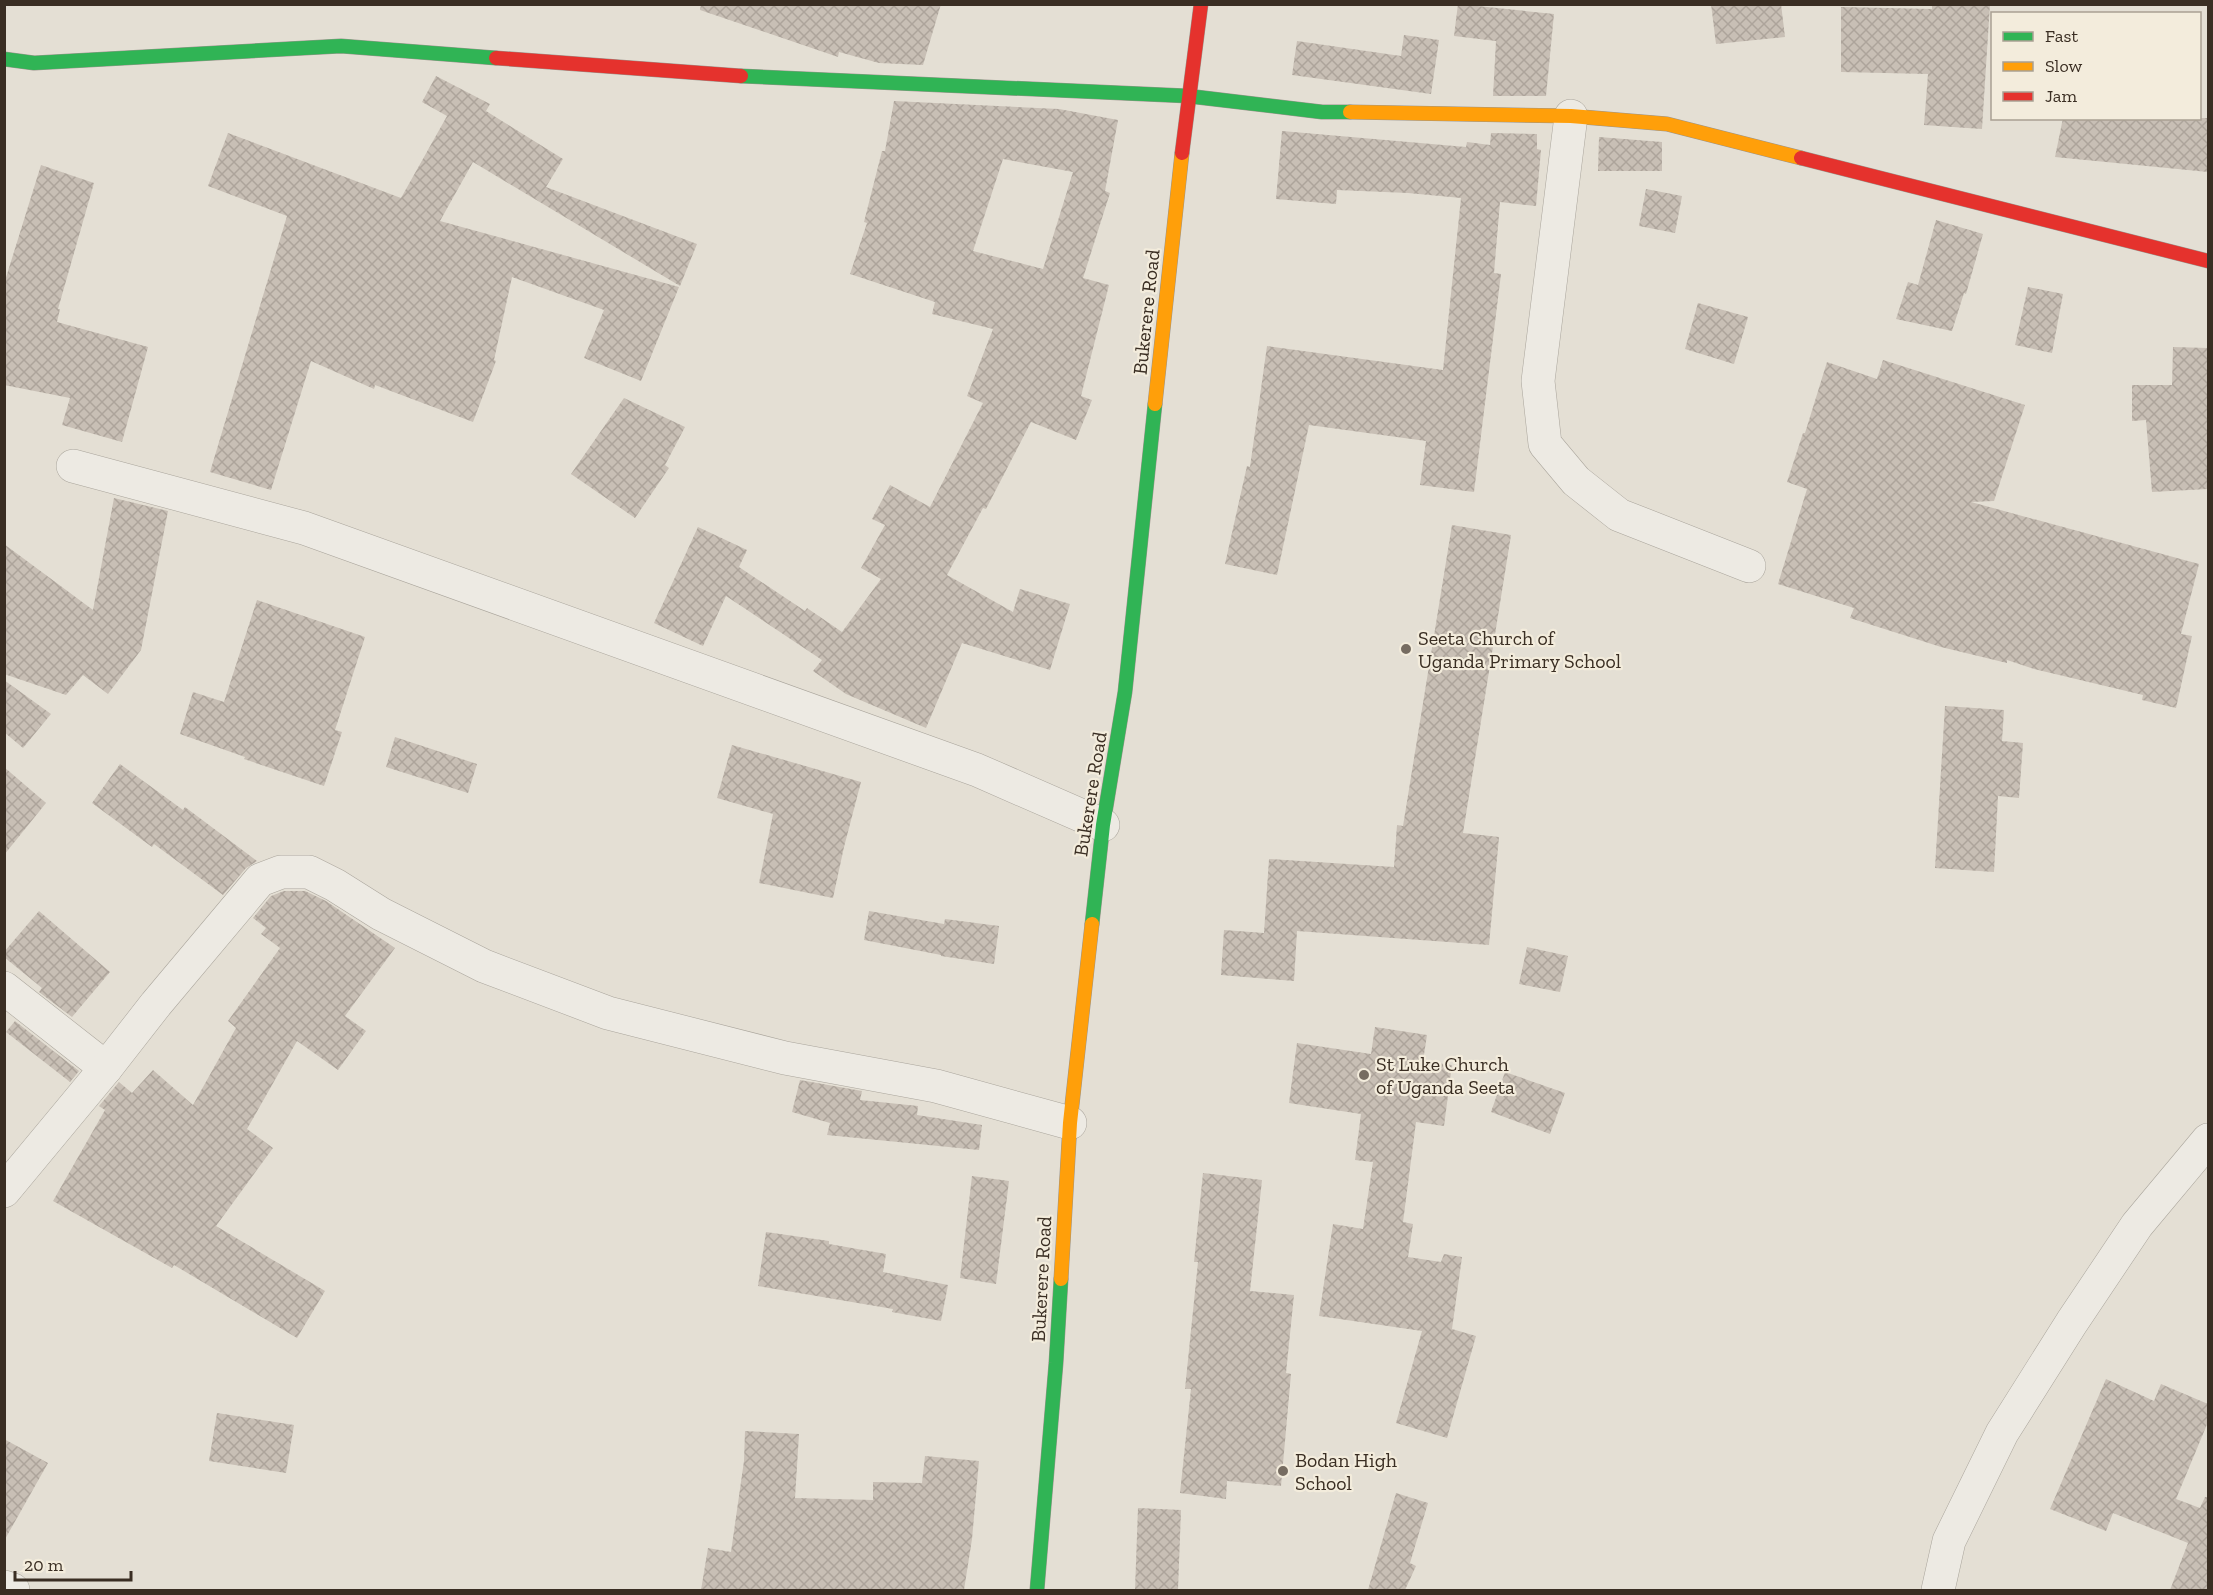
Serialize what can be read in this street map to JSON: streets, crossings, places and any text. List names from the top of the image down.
{
  "streets": {
    "street": ["Bukerere Road"]
  },
  "places": ["Seeta Church of Uganda Primary School", "St Luke Church of Uganda Seeta", "Bodan High School"],
  "legend": ["Fast", "Slow", "Jam"],
  "scale_bar": "20 m"
}
